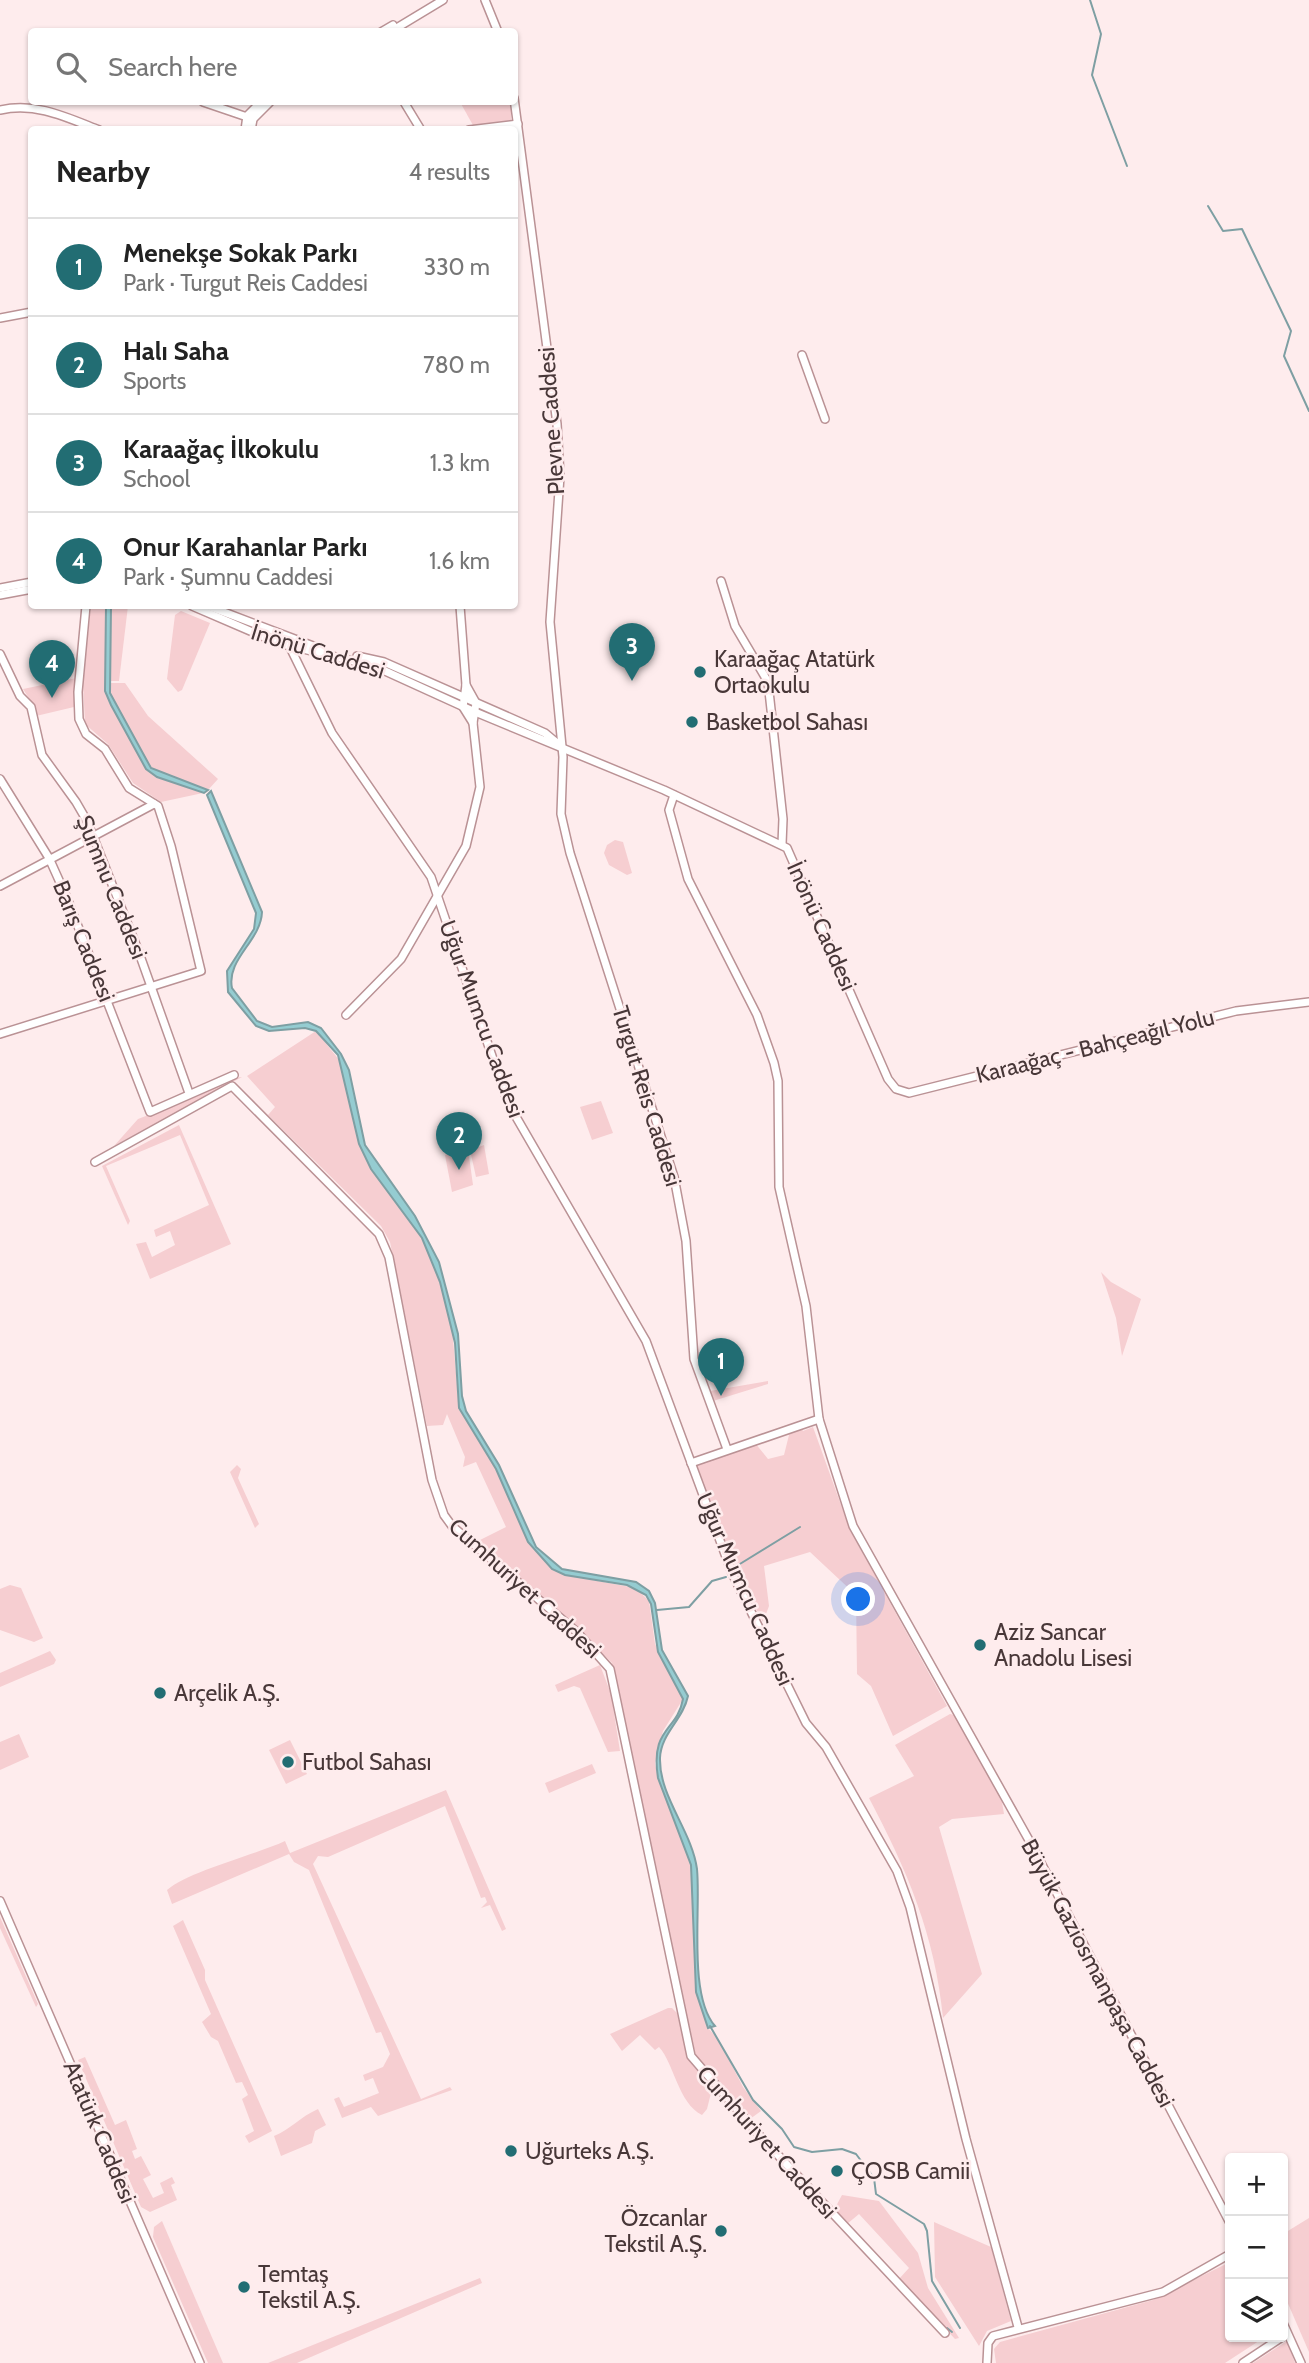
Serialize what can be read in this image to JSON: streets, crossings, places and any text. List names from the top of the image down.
{
  "streets": {
    "street": [
      "Plevne Caddesi",
      "İnönü Caddesi",
      "Şumnu Caddesi",
      "Barış Caddesi",
      "Uğur Mumcu Caddesi",
      "Karaağaç - Bahçeağıl Yolu",
      "Turgut Reis Caddesi",
      "Cumhuriyet Caddesi",
      "Büyük Gaziosmanpaşa Caddesi",
      "Atatürk Caddesi"
    ]
  },
  "crossings": [
    ["Plevne Caddesi", "İnönü Caddesi"],
    ["Plevne Caddesi", "Turgut Reis Caddesi"],
    ["İnönü Caddesi", "Uğur Mumcu Caddesi"],
    ["İnönü Caddesi", "Karaağaç - Bahçeağıl Yolu"],
    ["İnönü Caddesi", "Turgut Reis Caddesi"],
    ["İnönü Caddesi", "Büyük Gaziosmanpaşa Caddesi"]
  ],
  "places": [
    "Karaağaç Atatürk Ortaokulu",
    "Basketbol Sahası",
    "Aziz Sancar Anadolu Lisesi",
    "Arçelik A.Ş.",
    "Futbol Sahası",
    "Uğurteks A.Ş.",
    "ÇOSB Camii",
    "Özcanlar Tekstil A.Ş.",
    "Temtaş Tekstil A.Ş."
  ],
  "page": {
    "search": "Search here",
    "heading": ["Nearby", "4 results"],
    "list": [
      {
        "mark": "1",
        "name": "Menekşe Sokak Parkı",
        "note": "Park · Turgut Reis Caddesi",
        "value": "330 m"
      },
      {
        "mark": "2",
        "name": "Halı Saha",
        "note": "Sports",
        "value": "780 m"
      },
      {
        "mark": "3",
        "name": "Karaağaç İlkokulu",
        "note": "School",
        "value": "1.3 km"
      },
      {
        "mark": "4",
        "name": "Onur Karahanlar Parkı",
        "note": "Park · Şumnu Caddesi",
        "value": "1.6 km"
      }
    ],
    "pins": [
      "3",
      "4",
      "2",
      "1"
    ],
    "map_buttons": ["+", "−"]
  }
}
